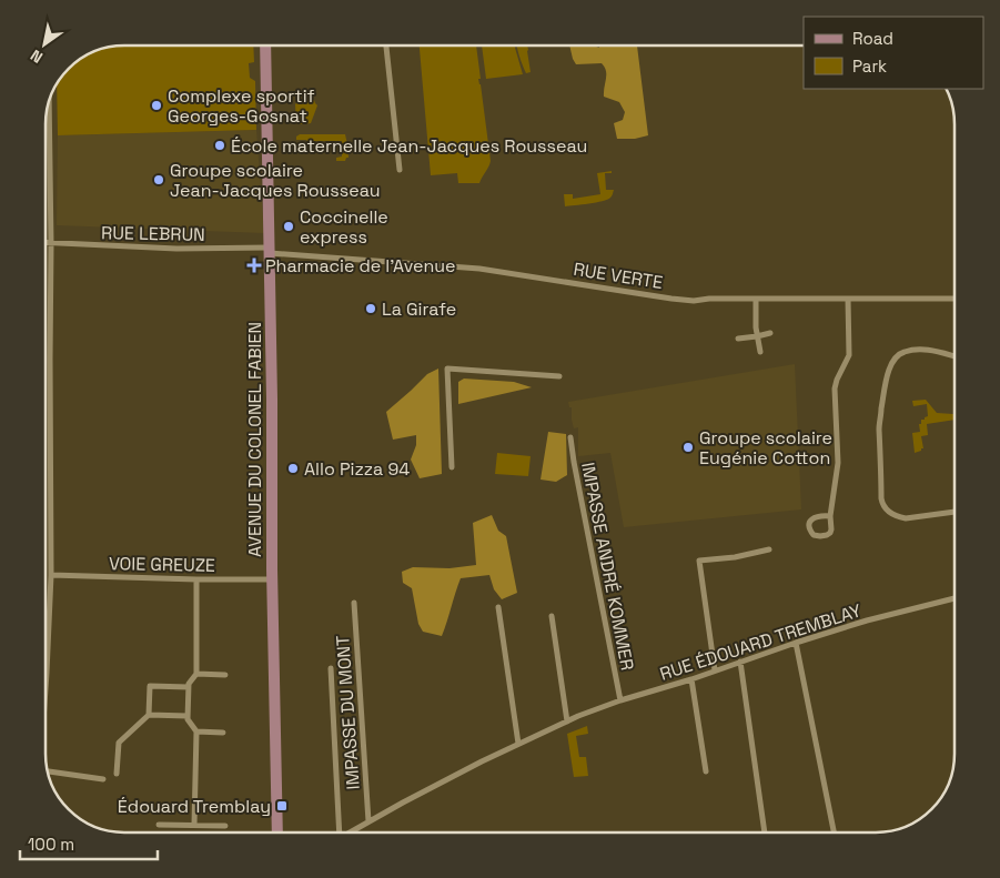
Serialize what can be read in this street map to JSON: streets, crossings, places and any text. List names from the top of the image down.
{
  "streets": {
    "street": [
      "RUE LEBRUN",
      "RUE VERTE",
      "AVENUE DU COLONEL FABIEN",
      "VOIE GREUZE",
      "IMPASSE ANDRÉ KOMMER",
      "RUE ÉDOUARD TREMBLAY",
      "IMPASSE DU MONT"
    ]
  },
  "crossings": [
    ["RUE LEBRUN", "RUE VERTE"],
    ["RUE LEBRUN", "AVENUE DU COLONEL FABIEN"],
    ["RUE VERTE", "AVENUE DU COLONEL FABIEN"],
    ["AVENUE DU COLONEL FABIEN", "VOIE GREUZE"],
    ["IMPASSE ANDRÉ KOMMER", "RUE ÉDOUARD TREMBLAY"],
    ["RUE ÉDOUARD TREMBLAY", "IMPASSE DU MONT"]
  ],
  "places": {
    "other": [
      "Complexe sportif Georges-Gosnat",
      "École maternelle Jean-Jacques Rousseau",
      "Groupe scolaire Jean-Jacques Rousseau",
      "Coccinelle express",
      "La Girafe",
      "Groupe scolaire Eugénie Cotton",
      "Allo Pizza 94"
    ],
    "health": ["Pharmacie de l'Avenue"],
    "transit": ["Édouard Tremblay"]
  },
  "legend": ["Road", "Park"],
  "scale_bar": "100 m",
  "north": "bottom left"
}
